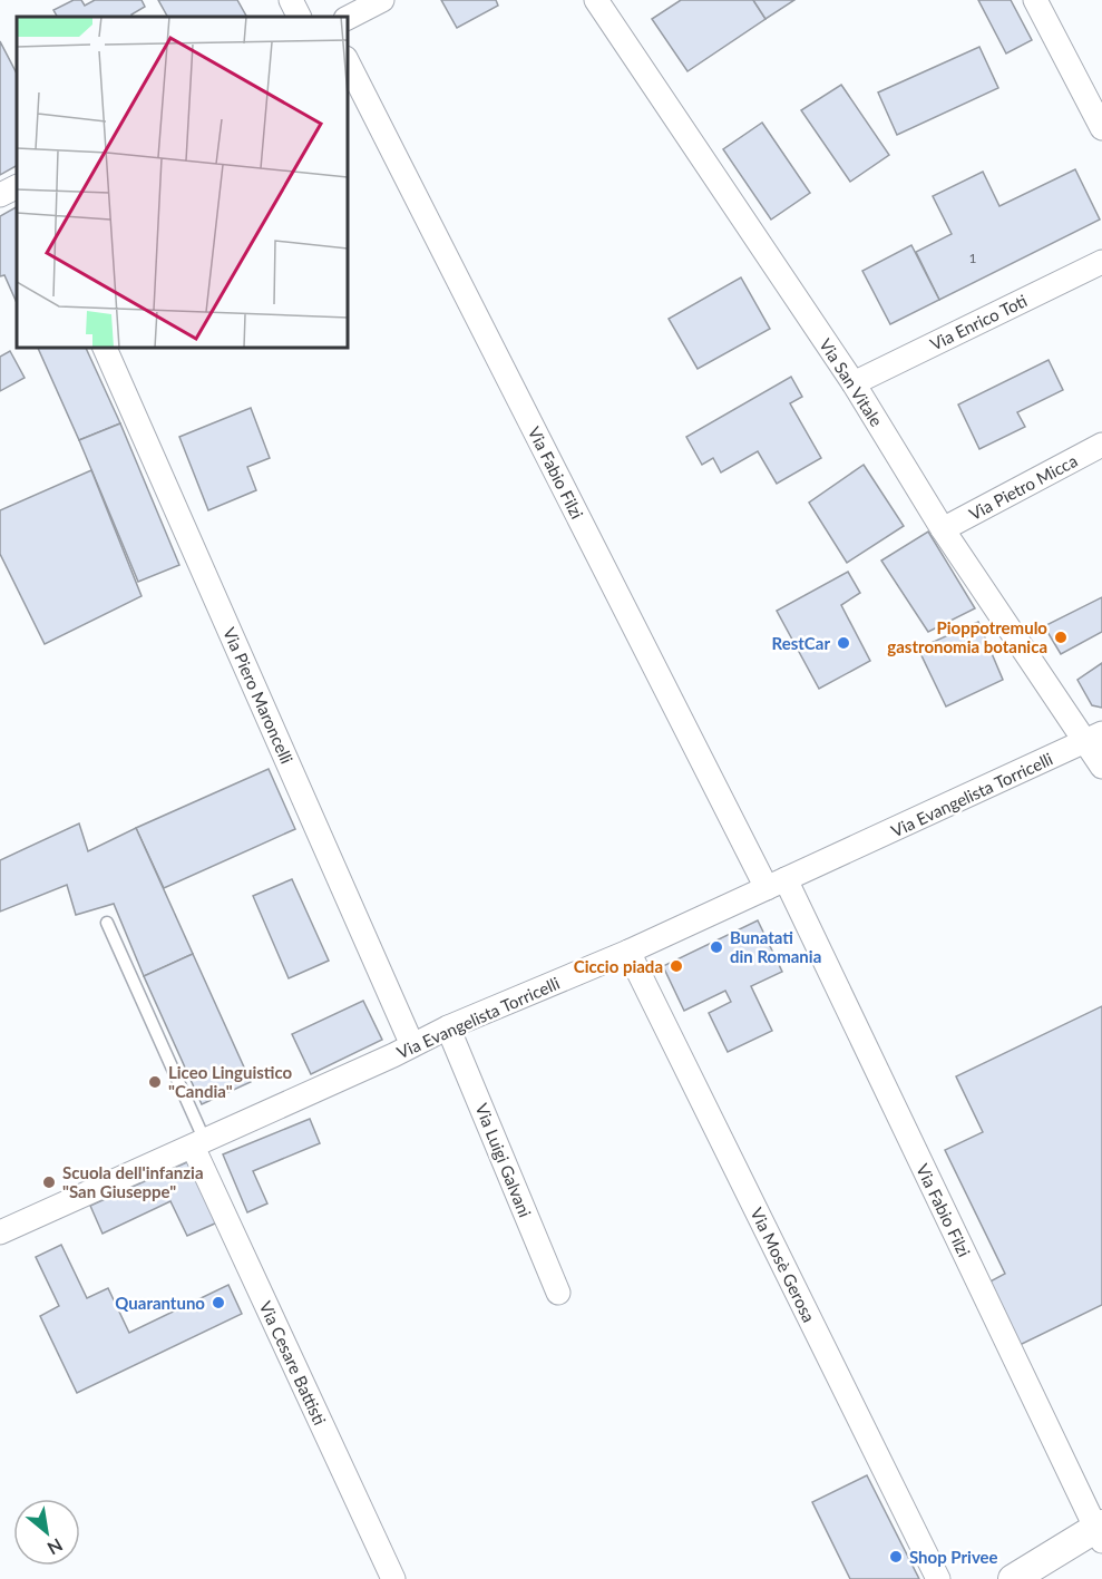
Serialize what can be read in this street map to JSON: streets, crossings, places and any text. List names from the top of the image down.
{
  "streets": {
    "street": [
      "Via Enrico Toti",
      "Via San Vitale",
      "Via Fabio Filzi",
      "Via Pietro Micca",
      "Via Piero Maroncelli",
      "Via Evangelista Torricelli",
      "Via Luigi Galvani",
      "Via Mosè Gerosa",
      "Via Cesare Battisti"
    ]
  },
  "crossings": [
    ["Via Enrico Toti", "Via San Vitale"],
    ["Via San Vitale", "Via Pietro Micca"],
    ["Via San Vitale", "Via Evangelista Torricelli"],
    ["Via Fabio Filzi", "Via Evangelista Torricelli"],
    ["Via Piero Maroncelli", "Via Evangelista Torricelli"],
    ["Via Evangelista Torricelli", "Via Luigi Galvani"],
    ["Via Evangelista Torricelli", "Via Mosè Gerosa"],
    ["Via Evangelista Torricelli", "Via Cesare Battisti"]
  ],
  "places": [
    "Pioppotremulo gastronomia botanica",
    "RestCar",
    "Bunatati din Romania",
    "Ciccio piada",
    "Liceo Linguistico \"Candia\"",
    "Scuola dell'infanzia \"San Giuseppe\"",
    "Quarantuno",
    "Shop Privee"
  ],
  "house_numbers": ["1"],
  "north": "bottom right"
}
